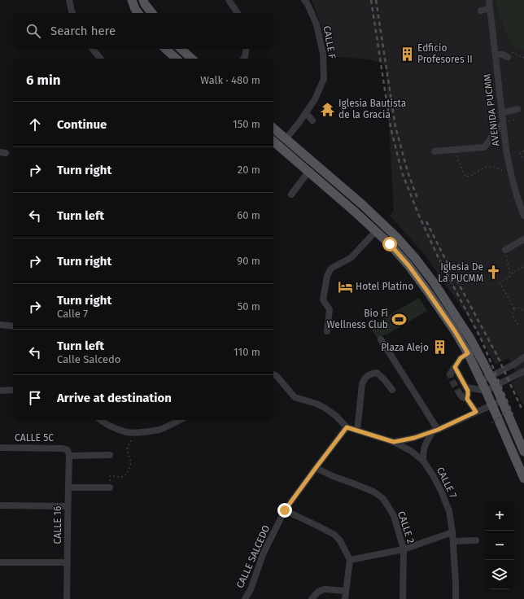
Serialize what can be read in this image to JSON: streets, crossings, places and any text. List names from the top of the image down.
{
  "streets": {
    "street": [
      "CALLE F",
      "AVENIDA PUCMM",
      "CALLE 5C",
      "CALLE 7",
      "CALLE 16",
      "CALLE 2",
      "CALLE SALCEDO"
    ]
  },
  "crossings": [
    ["CALLE 5C", "CALLE 16"],
    ["CALLE 7", "CALLE SALCEDO"],
    ["CALLE 2", "CALLE SALCEDO"]
  ],
  "places": {
    "building": ["Edficio Profesores II", "Plaza Alejo"],
    "temple": ["Iglesia Bautista de la Gracia"],
    "church": ["Iglesia De La PUCMM"],
    "hotel": ["Hotel Platino"],
    "sports": ["Bio Fi Wellness Club"]
  },
  "page": {
    "search": "Search here",
    "heading": ["6 min", "Walk · 480 m"],
    "list": [
      ["Continue", "150 m"],
      ["Turn right", "20 m"],
      ["Turn left", "60 m"],
      ["Turn right", "90 m"],
      ["Turn right", "Calle 7", "50 m"],
      ["Turn left", "Calle Salcedo", "110 m"],
      "Arrive at destination"
    ],
    "map_buttons": ["+", "−"]
  }
}
